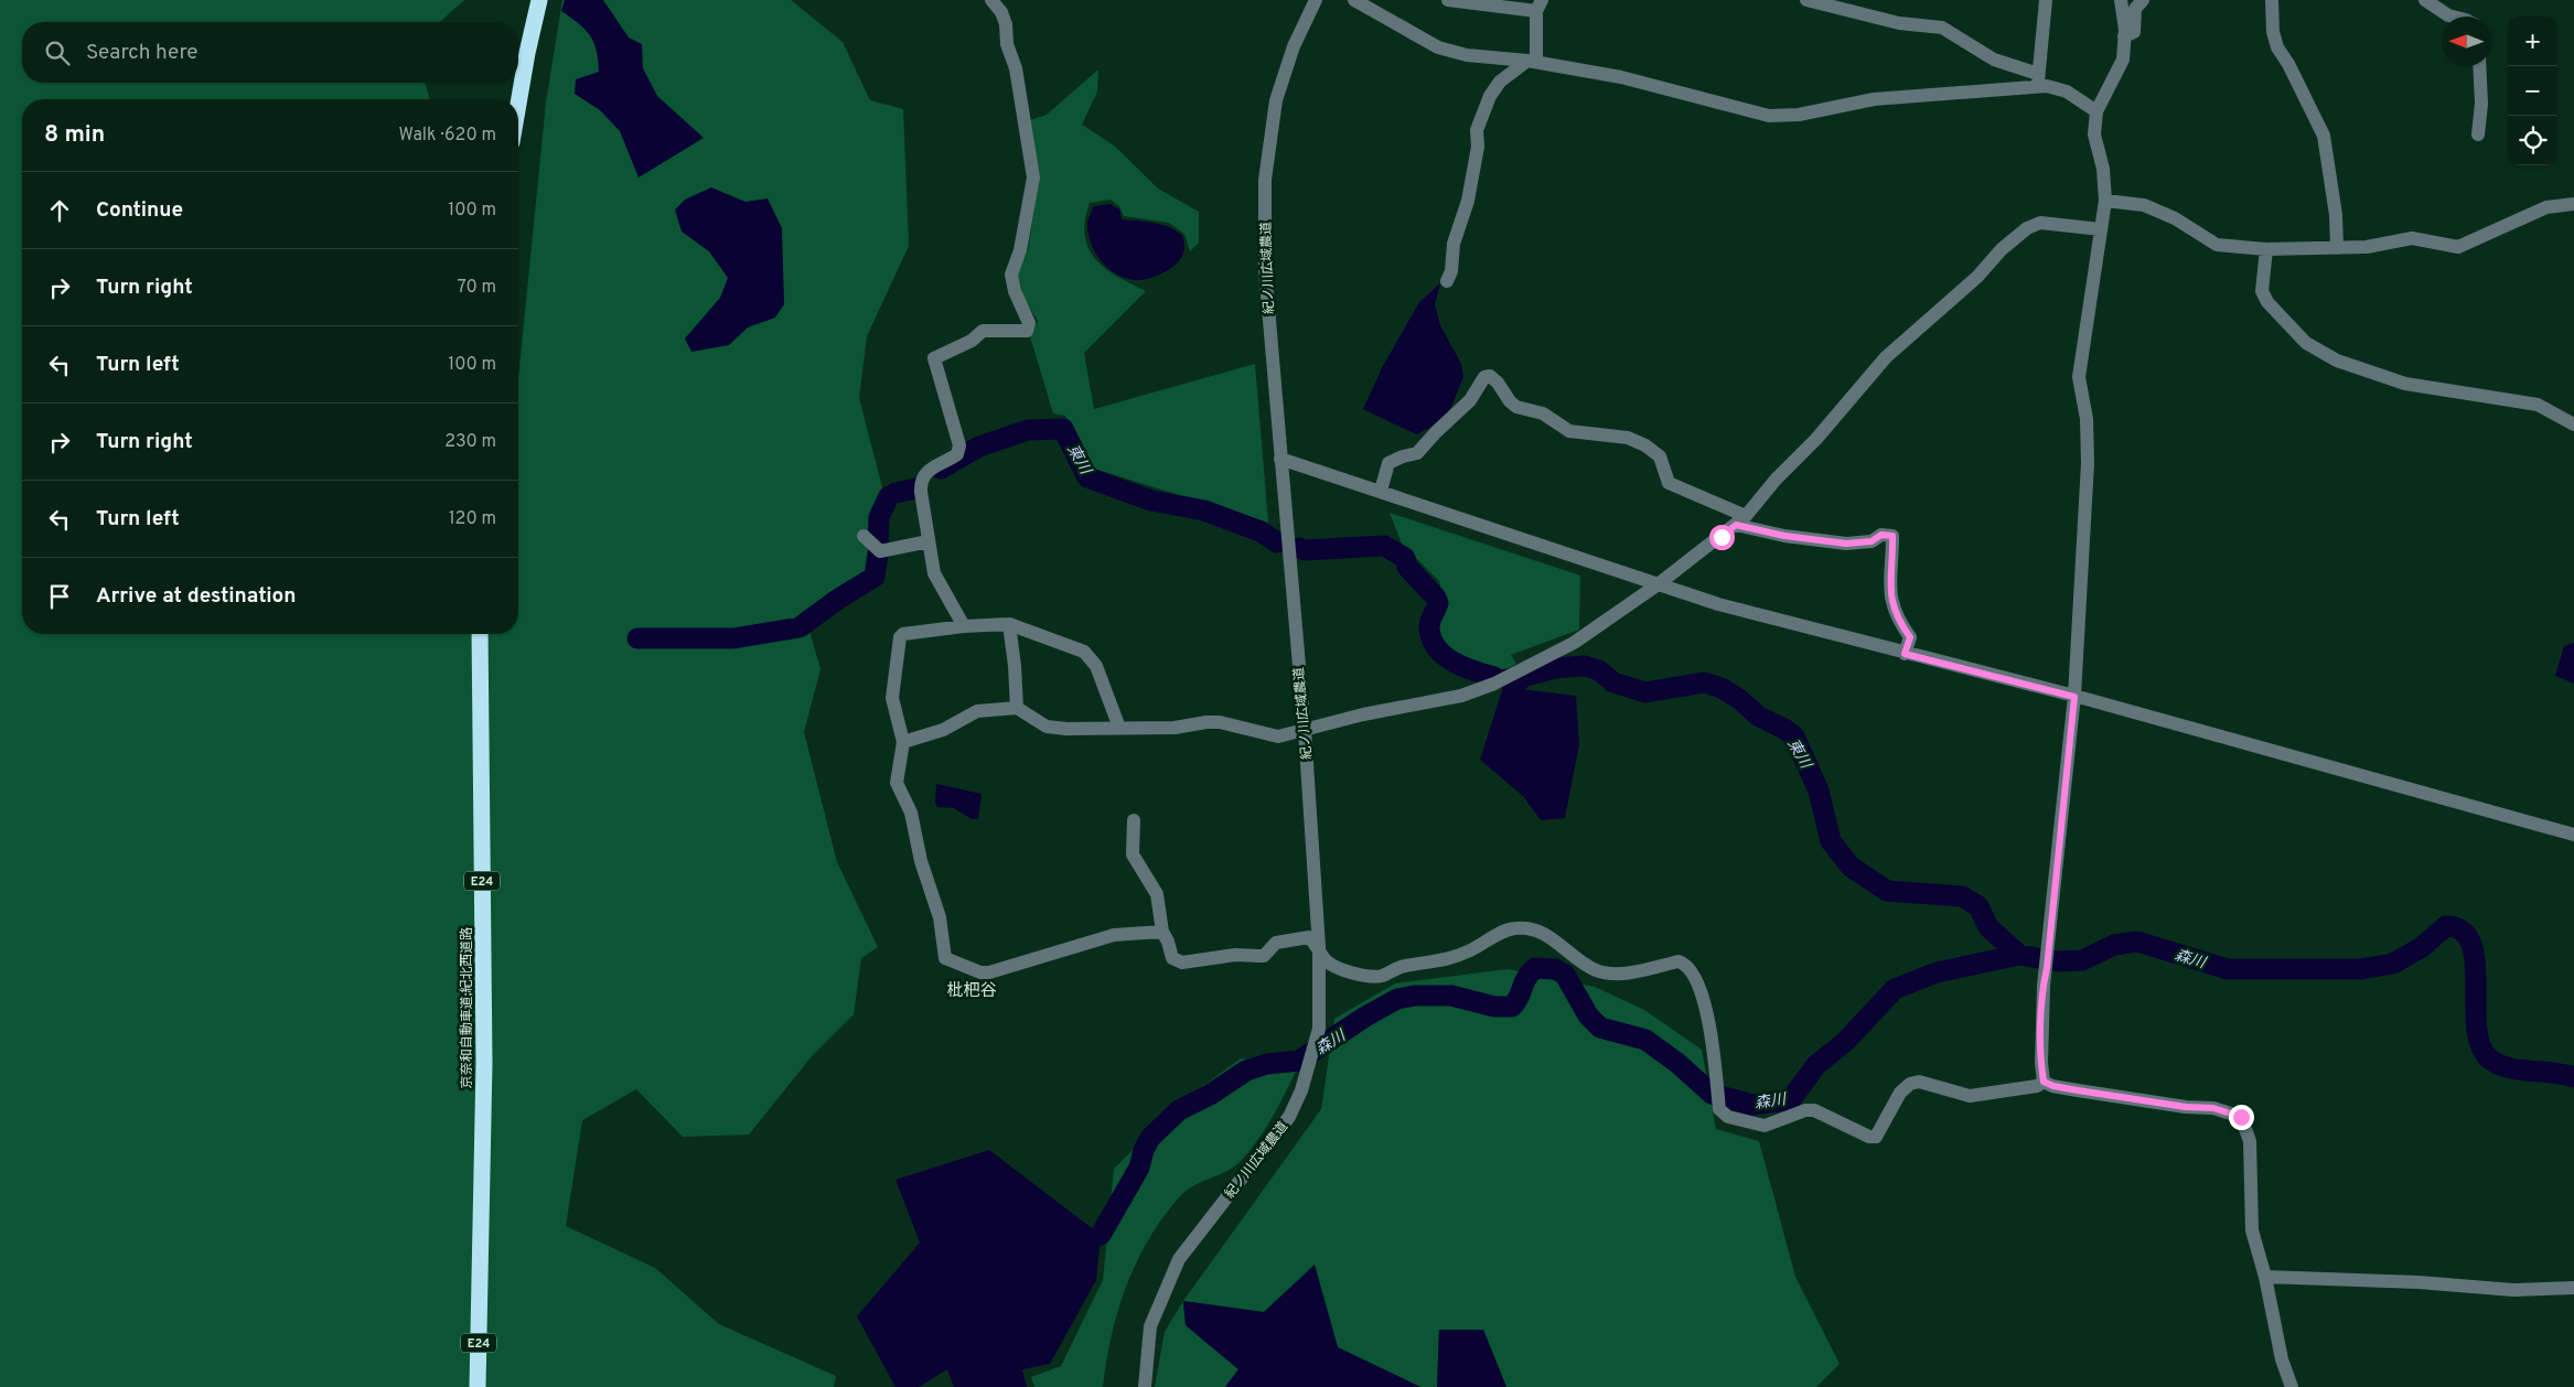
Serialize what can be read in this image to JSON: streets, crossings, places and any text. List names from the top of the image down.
{
  "streets": {
    "highway": ["E24", "京奈和自動車道;紀北西道路"],
    "street": ["紀ノ川広域農道"]
  },
  "districts": ["枇杷谷"],
  "water": ["東川", "森川"],
  "north": "left",
  "page": {
    "map_buttons": ["+", "−"],
    "search": "Search here",
    "heading": ["8 min", "Walk · 620 m"],
    "list": [
      ["Continue", "100 m"],
      ["Turn right", "70 m"],
      ["Turn left", "100 m"],
      ["Turn right", "230 m"],
      ["Turn left", "120 m"],
      "Arrive at destination"
    ]
  }
}
